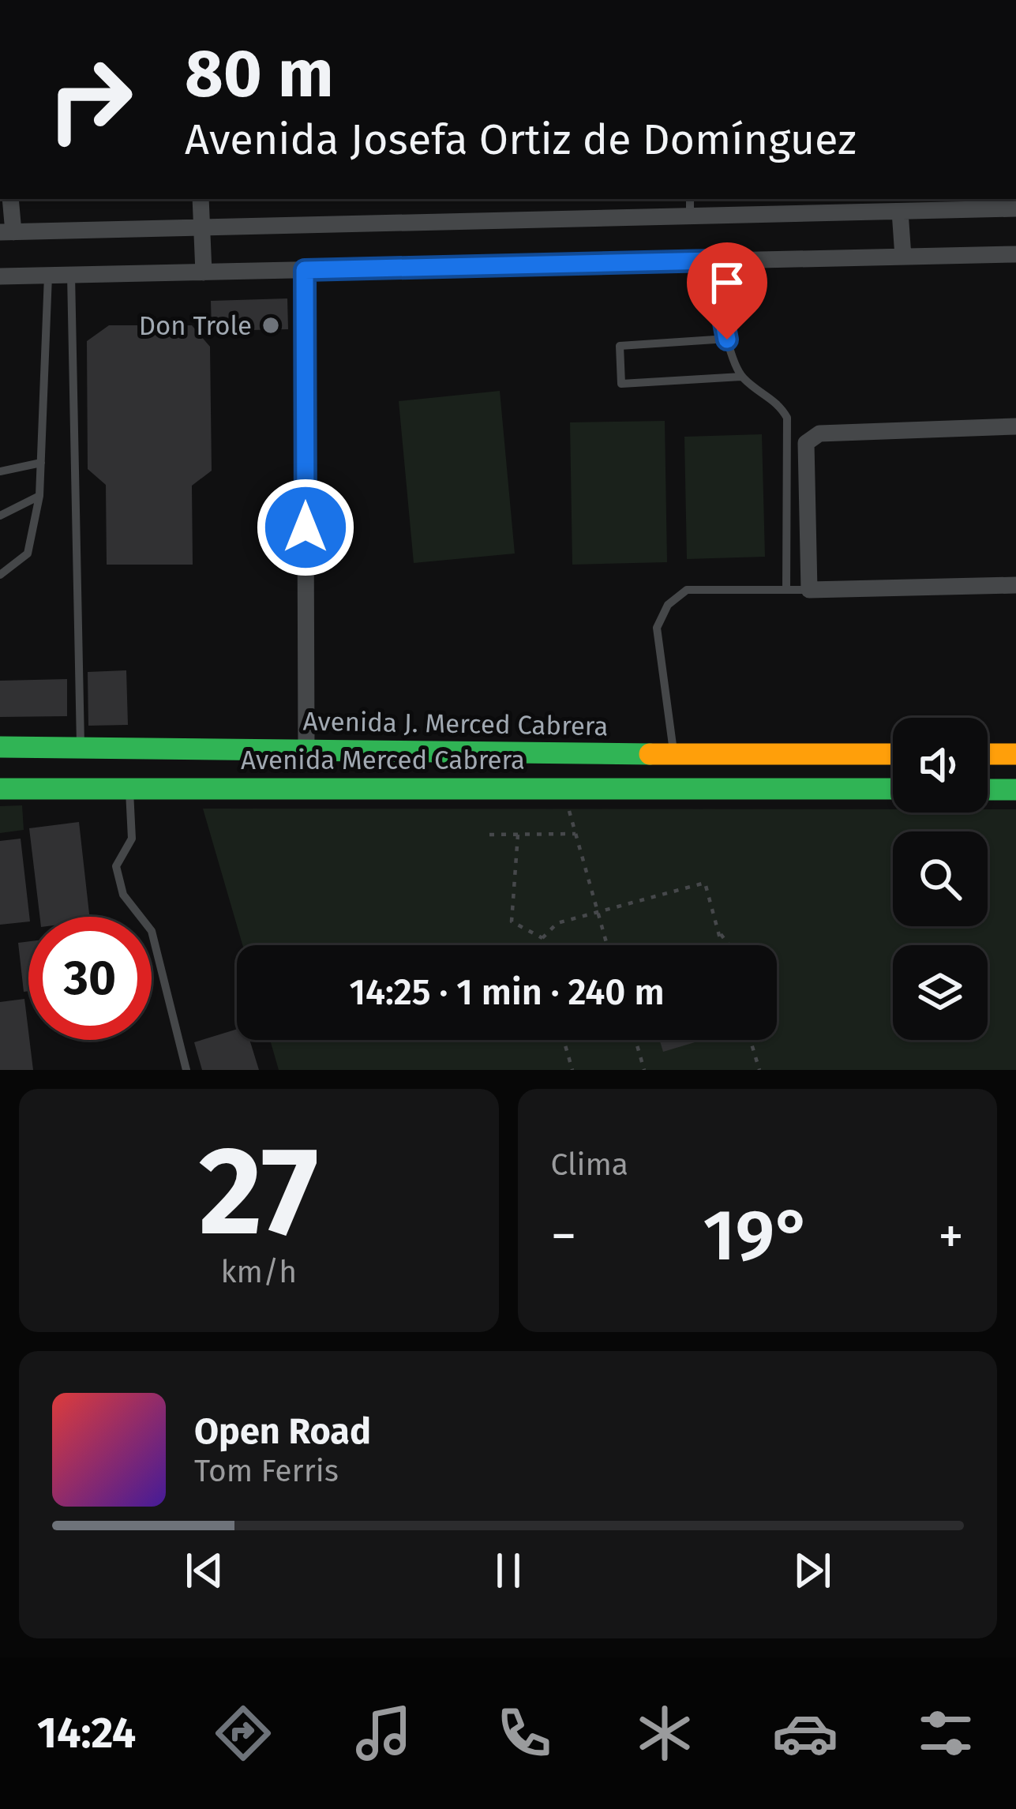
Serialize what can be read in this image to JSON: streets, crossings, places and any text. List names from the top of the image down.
{
  "streets": {
    "main road": ["Avenida J. Merced Cabrera", "Avenida Merced Cabrera"]
  },
  "places": ["Don Trole"],
  "page": {
    "turn": ["80 m", "Avenida Josefa Ortiz de Domínguez"],
    "limit": "30",
    "trip": "14:25 · 1 min · 240 m",
    "tile": [
      ["27", "km/h"],
      "Clima"
    ],
    "heat": ["−", "19°", "+"],
    "song": ["Open Road", "Tom Ferris"],
    "tabs": "14:24"
  }
}
